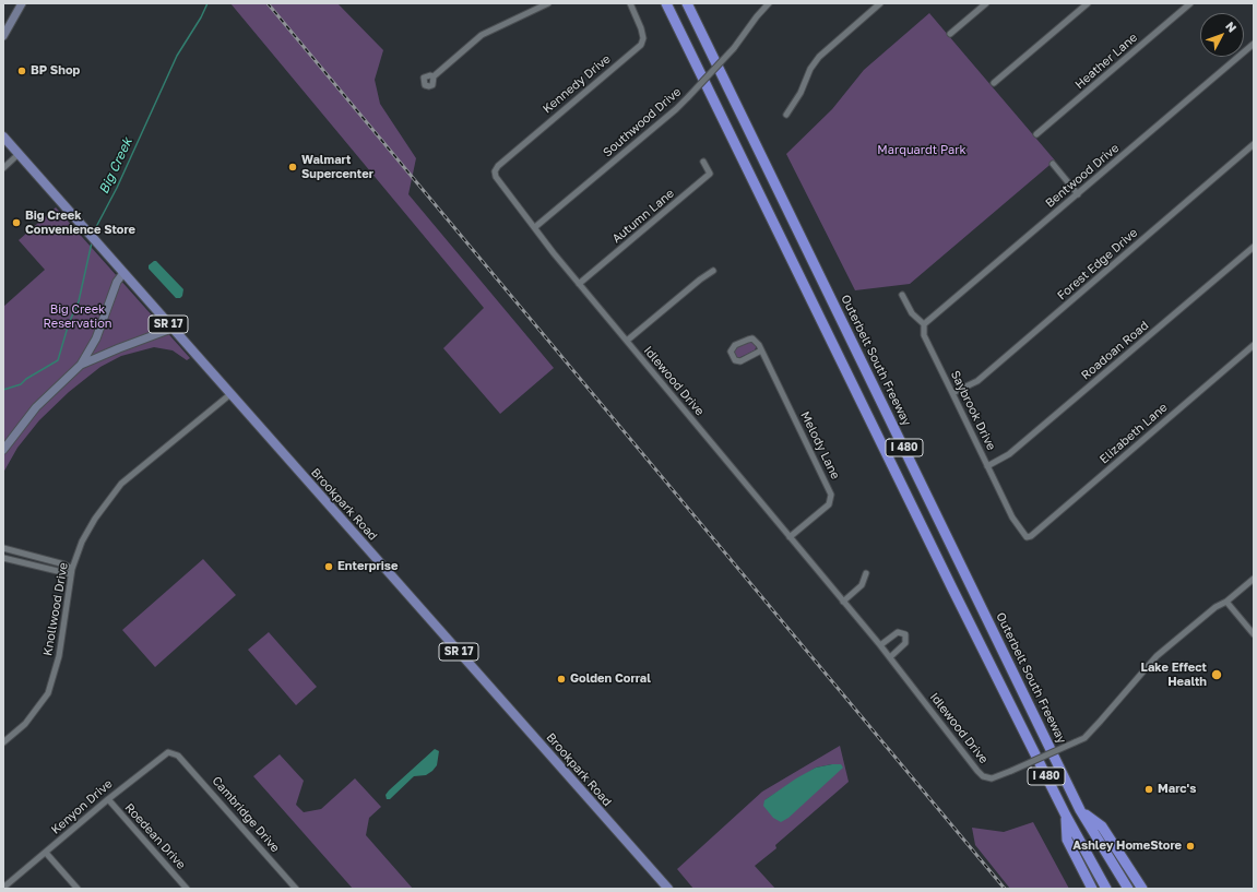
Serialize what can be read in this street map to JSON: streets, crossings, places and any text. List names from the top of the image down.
{
  "streets": {
    "highway": ["Outerbelt South Freeway", "I 480"],
    "main road": ["SR 17", "Brookpark Road"],
    "street": [
      "Heather Lane",
      "Kennedy Drive",
      "Southwood Drive",
      "Bentwood Drive",
      "Autumn Lane",
      "Forest Edge Drive",
      "Roadoan Road",
      "Idlewood Drive",
      "Saybrook Drive",
      "Elizabeth Lane",
      "Melody Lane",
      "Knollwood Drive",
      "Kenyon Drive",
      "Cambridge Drive",
      "Roedean Drive"
    ]
  },
  "crossings": [
    ["Kennedy Drive", "Idlewood Drive"],
    ["Southwood Drive", "Idlewood Drive"],
    ["Bentwood Drive", "Saybrook Drive"],
    ["Autumn Lane", "Idlewood Drive"],
    ["Forest Edge Drive", "Saybrook Drive"],
    ["Roadoan Road", "Saybrook Drive"],
    ["Idlewood Drive", "Melody Lane"],
    ["Saybrook Drive", "Elizabeth Lane"],
    ["Brookpark Road", "Knollwood Drive"],
    ["Kenyon Drive", "Cambridge Drive"],
    ["Kenyon Drive", "Roedean Drive"]
  ],
  "water": ["Big Creek"],
  "parks": ["Marquardt Park", "Big Creek Reservation"],
  "places": [
    "BP Shop",
    "Walmart Supercenter",
    "Big Creek Convenience Store",
    "Enterprise",
    "Lake Effect Health",
    "Golden Corral",
    "Marc's",
    "Ashley HomeStore"
  ],
  "north": "top right"
}
